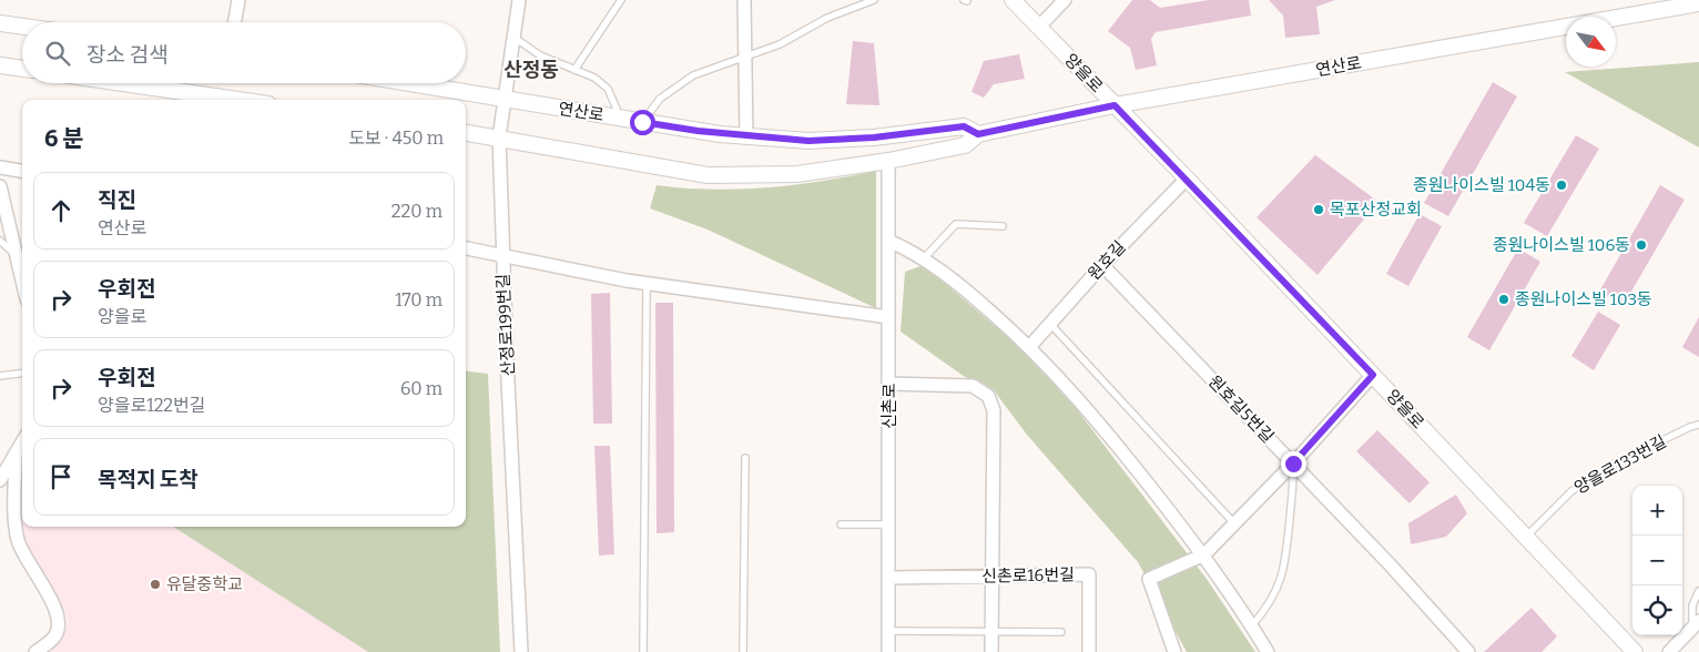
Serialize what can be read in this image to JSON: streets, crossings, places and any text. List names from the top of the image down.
{
  "streets": {
    "street": [
      "연산로",
      "양을로",
      "원호길",
      "산정로199번길",
      "신촌로",
      "원호길5번길",
      "신촌로16번길"
    ],
    "lane": ["양을로133번길"]
  },
  "crossings": [
    ["연산로", "양을로"],
    ["연산로", "산정로199번길"],
    ["연산로", "신촌로"],
    ["양을로", "원호길"],
    ["양을로", "양을로133번길"],
    ["원호길", "원호길5번길"],
    ["신촌로", "신촌로16번길"]
  ],
  "districts": ["산정동"],
  "places": [
    "종원나이스빌 104동",
    "목포산정교회",
    "종원나이스빌 106동",
    "종원나이스빌 103동",
    "유달중학교"
  ],
  "north": "bottom right",
  "page": {
    "search": "장소 검색",
    "heading": ["6 분", "도보 · 450 m"],
    "list": [
      ["직진", "연산로", "220 m"],
      ["우회전", "양을로", "170 m"],
      ["우회전", "양을로122번길", "60 m"],
      "목적지 도착"
    ],
    "map_buttons": ["+", "−"]
  }
}
